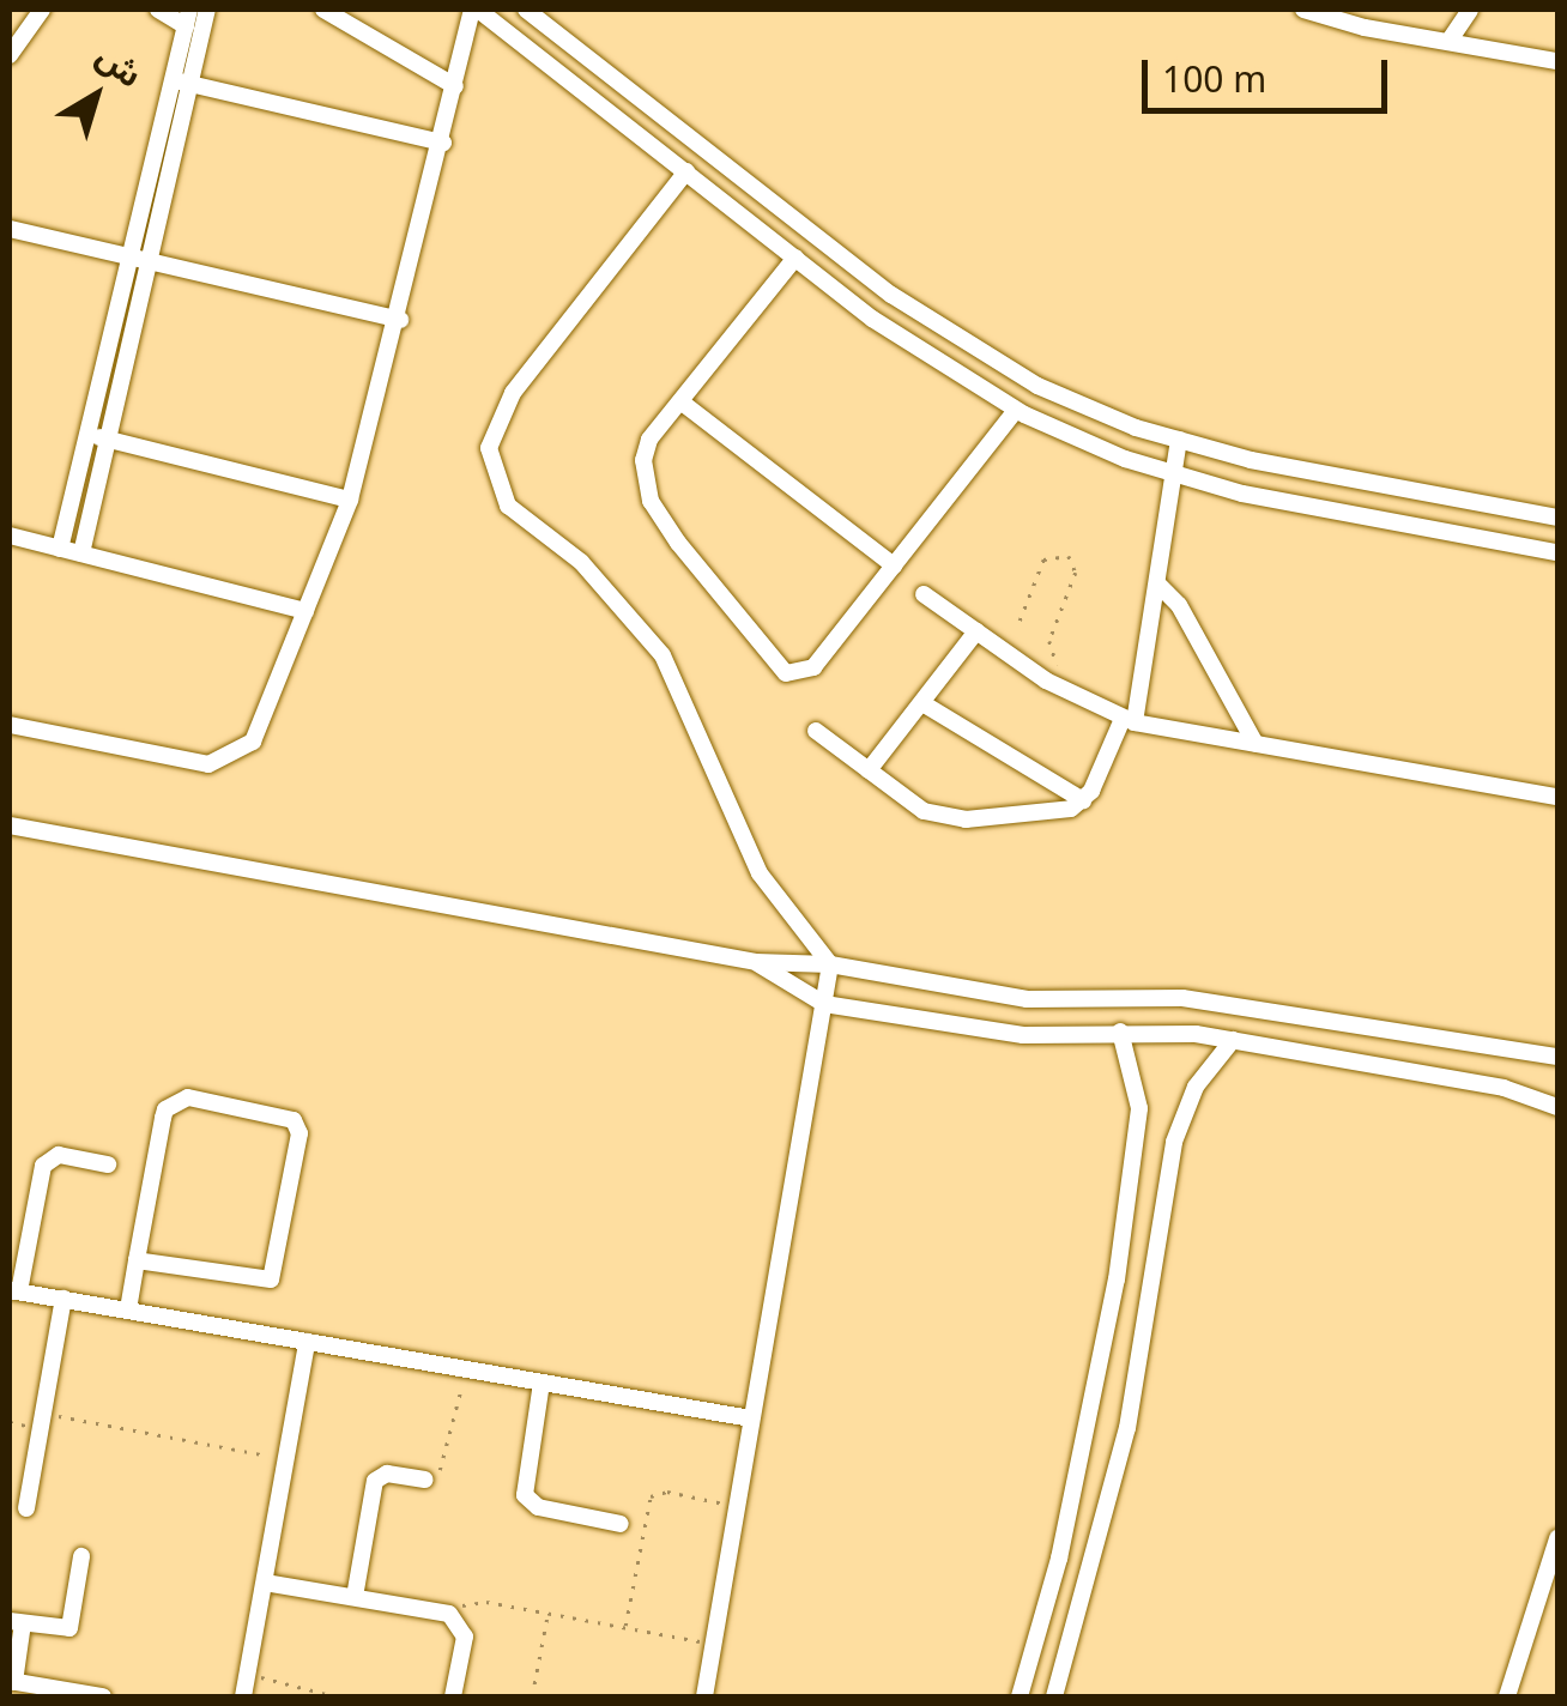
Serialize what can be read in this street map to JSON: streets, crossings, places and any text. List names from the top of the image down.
{
  "scale_bar": "100 m",
  "north": "top right"
}
